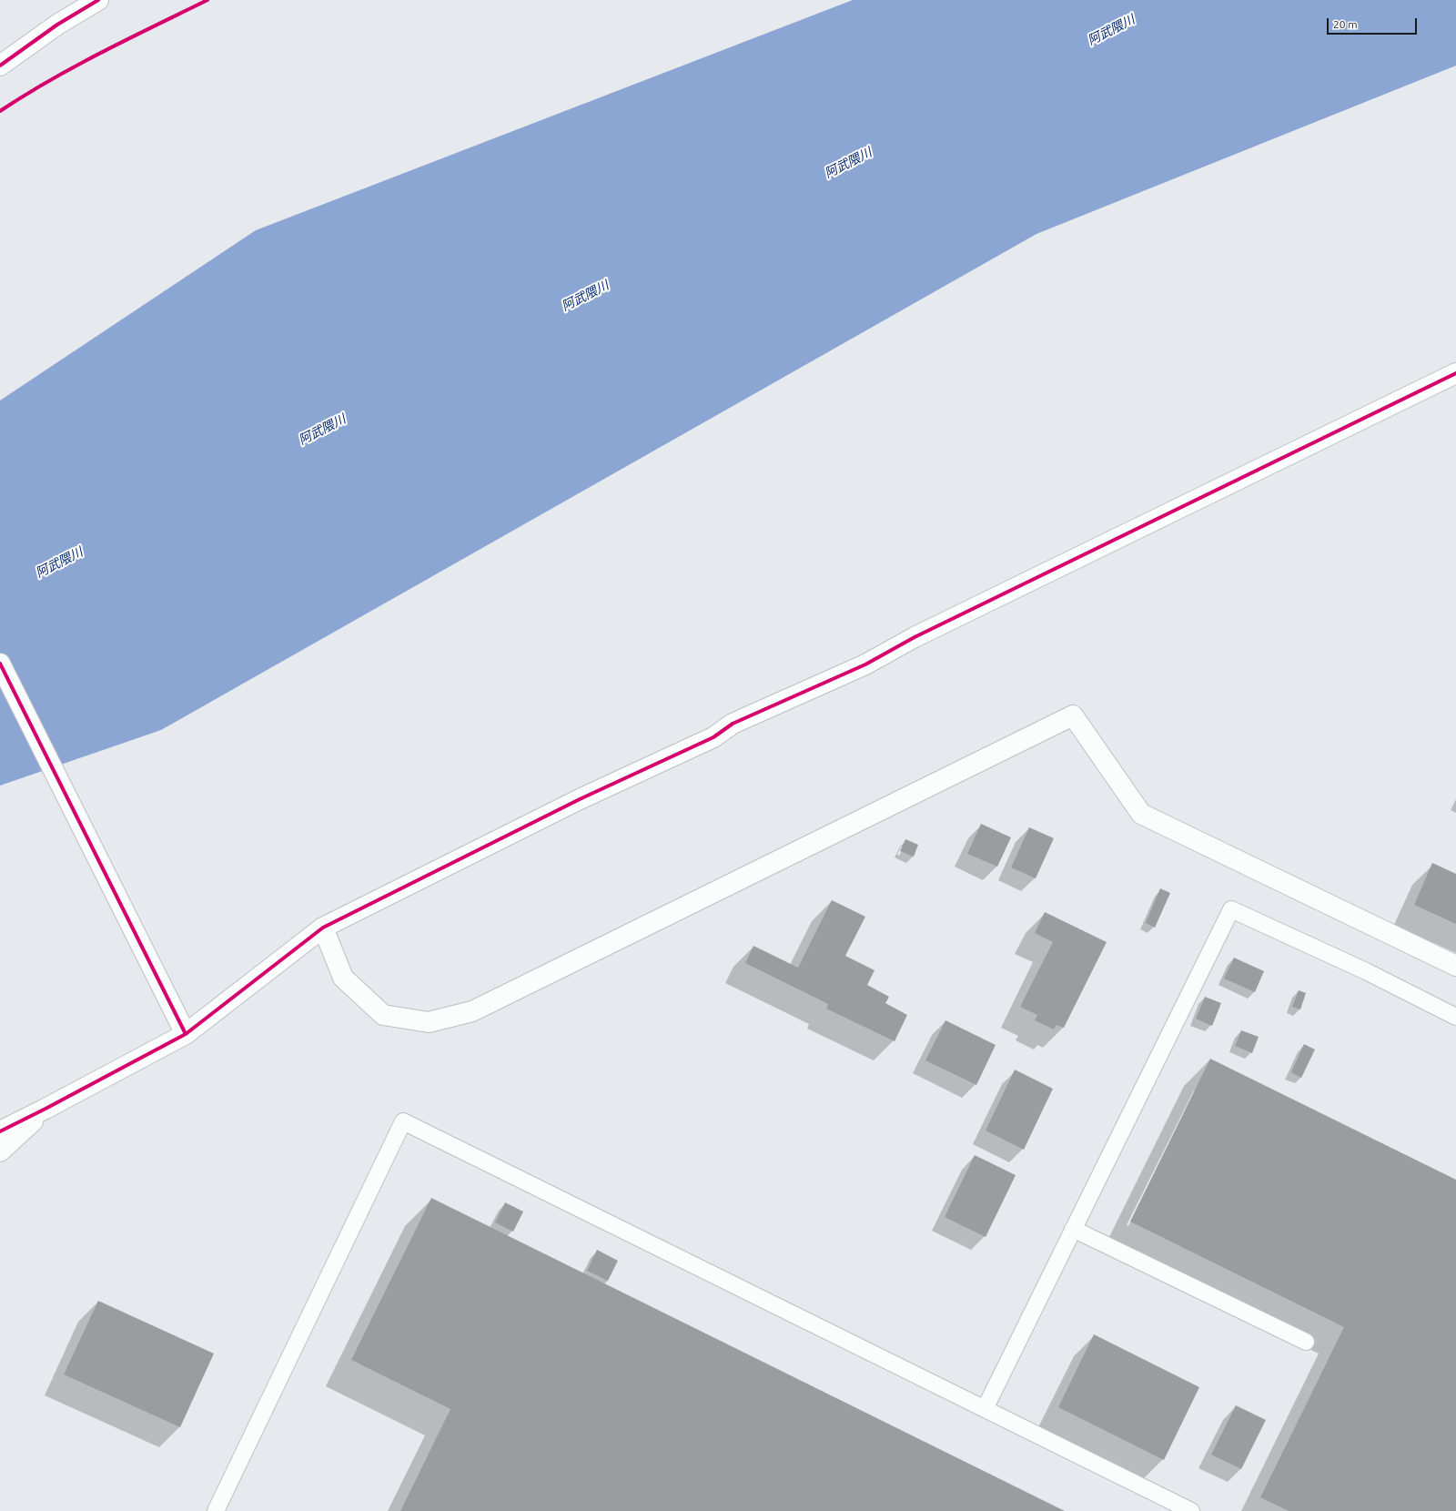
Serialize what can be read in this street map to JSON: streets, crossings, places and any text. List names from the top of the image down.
{
  "water": ["阿武隈川"],
  "scale_bar": "20 m"
}
